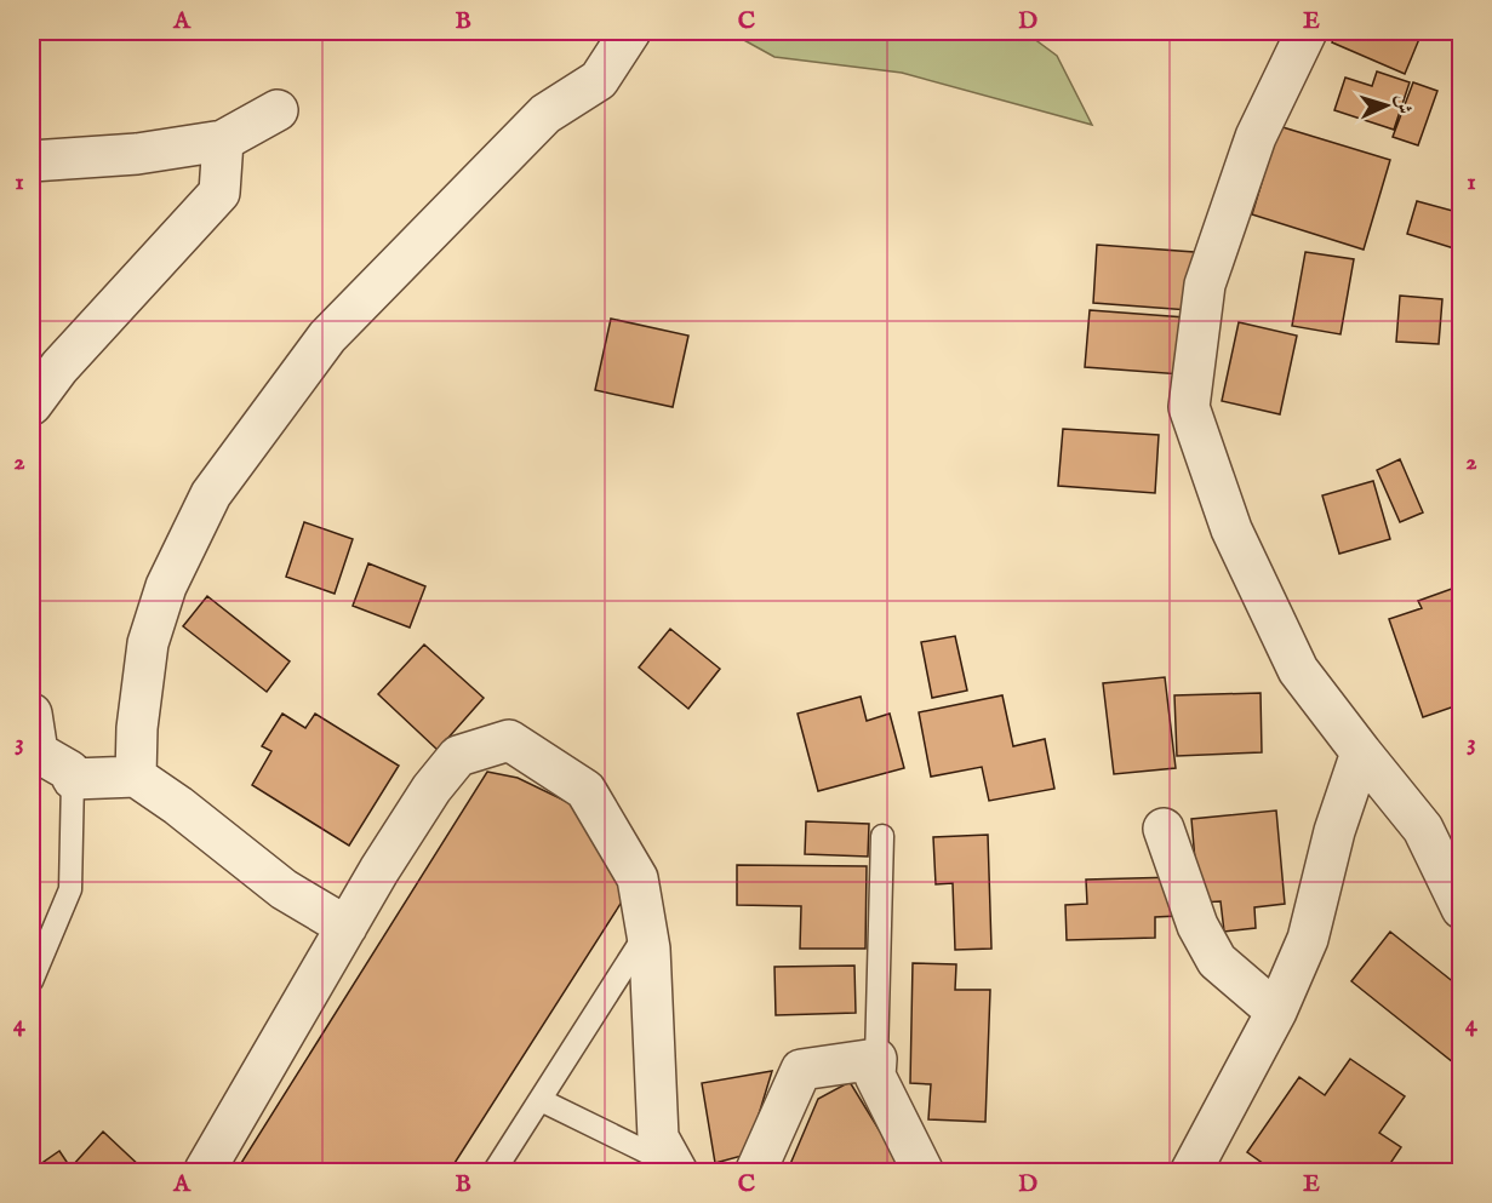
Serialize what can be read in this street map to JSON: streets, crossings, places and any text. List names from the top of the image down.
{
  "north": "right",
  "grid": {
    "columns": [
      "A",
      "B",
      "C",
      "D",
      "E"
    ],
    "rows": [
      "1",
      "2",
      "3",
      "4"
    ]
  }
}
